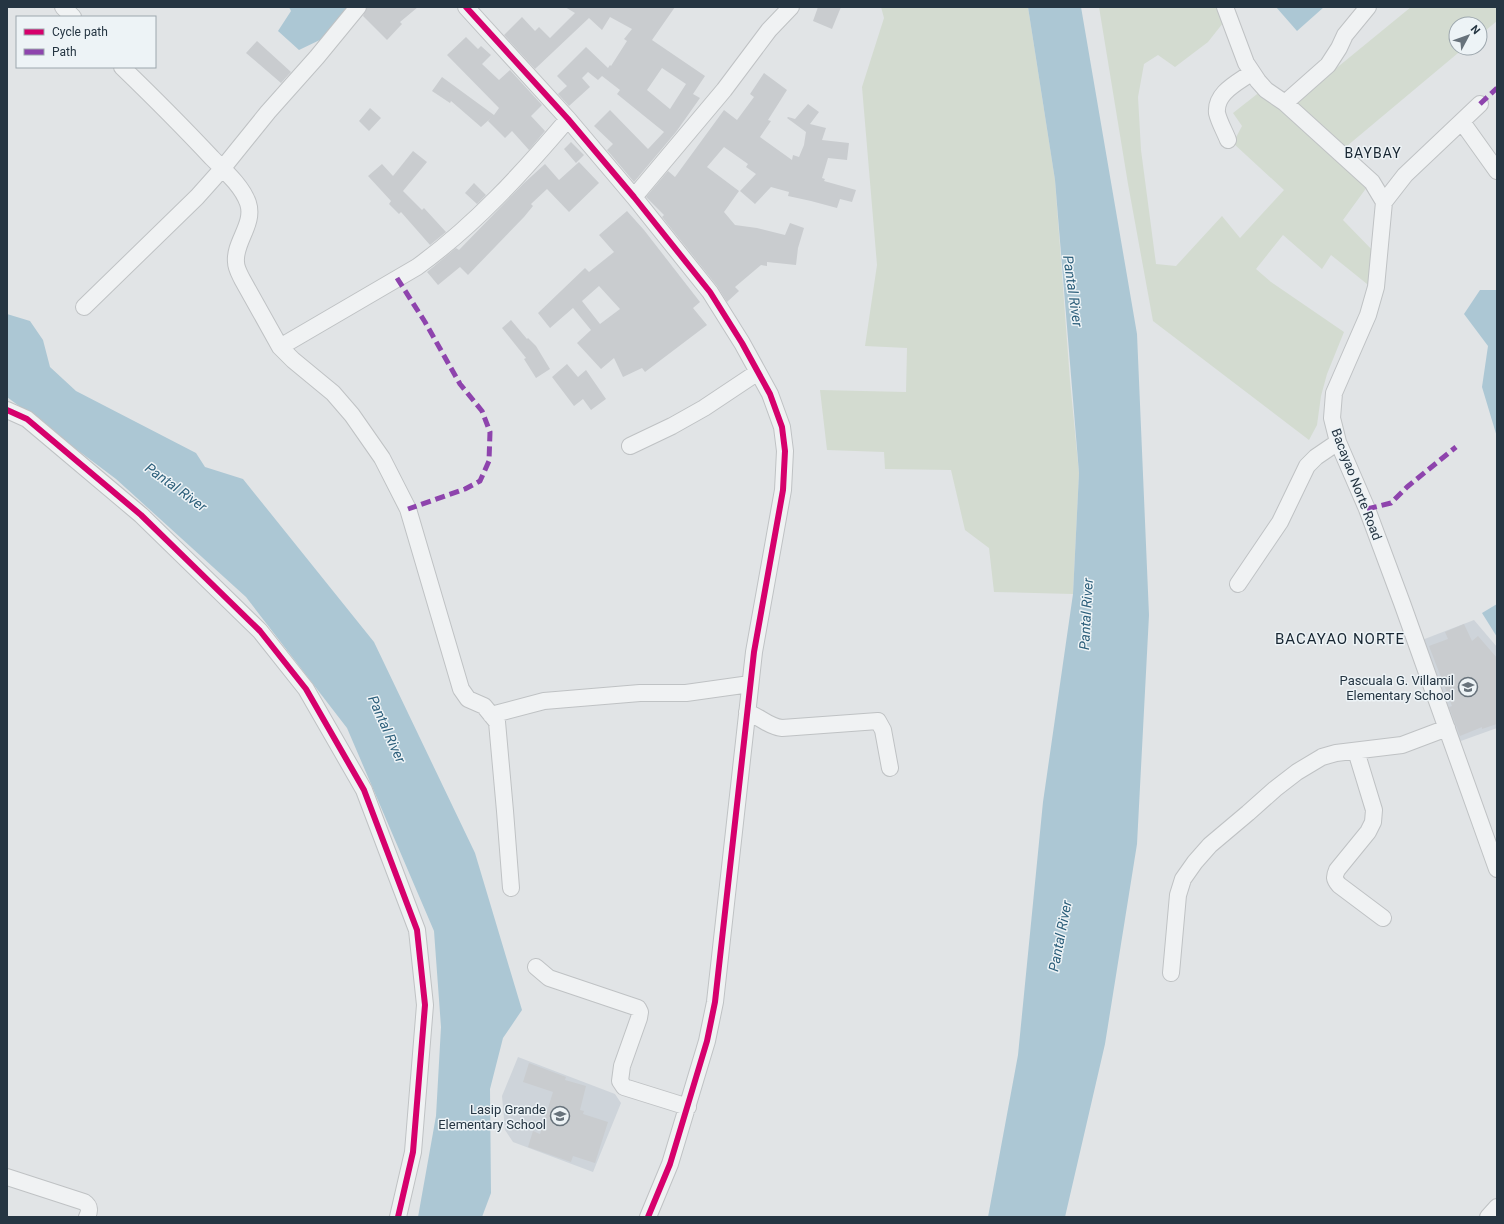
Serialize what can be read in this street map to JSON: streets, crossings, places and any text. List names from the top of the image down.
{
  "streets": {
    "street": ["Bacayao Norte Road"]
  },
  "districts": ["BAYBAY", "BACAYAO NORTE"],
  "water": ["Pantal River"],
  "places": {
    "school or university": ["Pascuala G. Villamil Elementary School", "Lasip Grande Elementary School"]
  },
  "legend": ["Cycle path", "Path"],
  "north": "top right"
}
